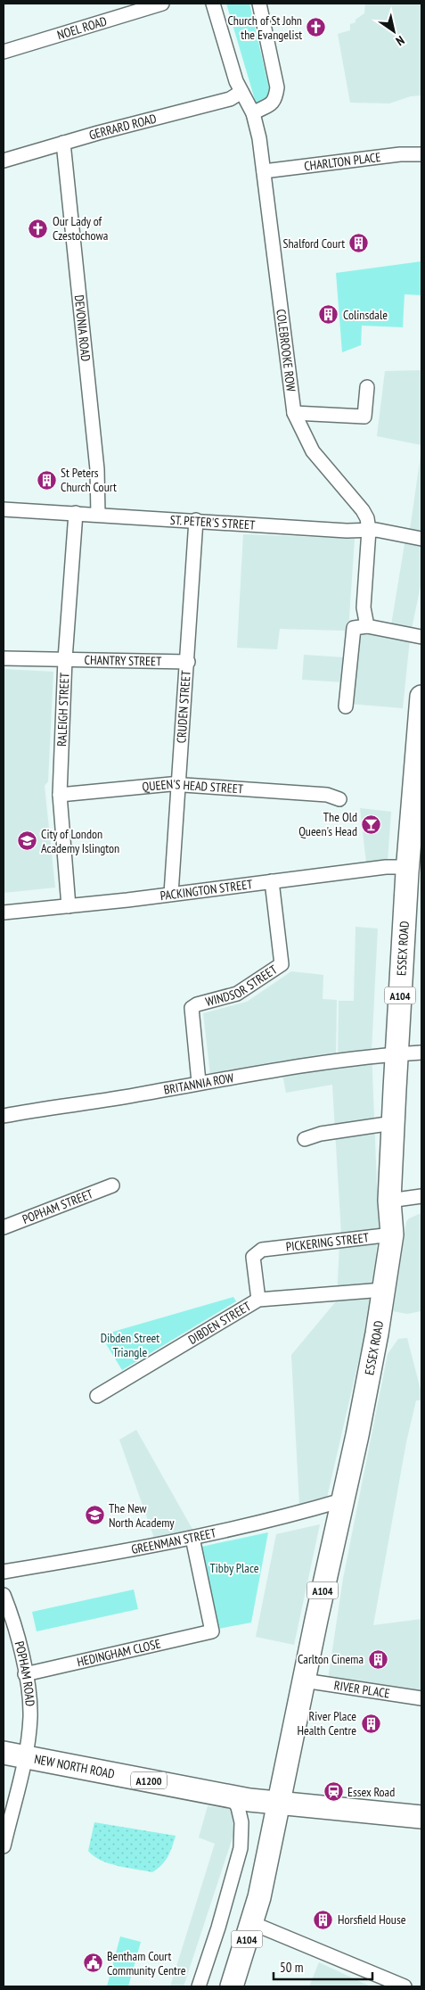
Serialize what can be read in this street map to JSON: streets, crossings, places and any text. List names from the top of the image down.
{
  "streets": {
    "main road": [
      "ESSEX ROAD",
      "A104",
      "NEW NORTH ROAD",
      "A1200"
    ],
    "street": [
      "NOEL ROAD",
      "GERRARD ROAD",
      "CHARLTON PLACE",
      "DEVONIA ROAD",
      "COLEBROOKE ROW",
      "ST. PETER'S STREET",
      "CHANTRY STREET",
      "CRUDEN STREET",
      "RALEIGH STREET",
      "QUEEN'S HEAD STREET",
      "PACKINGTON STREET",
      "WINDSOR STREET",
      "BRITANNIA ROW",
      "POPHAM STREET",
      "PICKERING STREET",
      "DIBDEN STREET",
      "GREENMAN STREET",
      "HEDINGHAM CLOSE",
      "POPHAM ROAD",
      "RIVER PLACE"
    ]
  },
  "crossings": [
    ["GERRARD ROAD", "DEVONIA ROAD"],
    ["GERRARD ROAD", "COLEBROOKE ROW"],
    ["CHARLTON PLACE", "COLEBROOKE ROW"],
    ["DEVONIA ROAD", "ST. PETER'S STREET"],
    ["COLEBROOKE ROW", "ST. PETER'S STREET"],
    ["ST. PETER'S STREET", "CRUDEN STREET"],
    ["ST. PETER'S STREET", "RALEIGH STREET"],
    ["CHANTRY STREET", "CRUDEN STREET"],
    ["CHANTRY STREET", "RALEIGH STREET"],
    ["CRUDEN STREET", "QUEEN'S HEAD STREET"],
    ["CRUDEN STREET", "PACKINGTON STREET"],
    ["RALEIGH STREET", "QUEEN'S HEAD STREET"],
    ["RALEIGH STREET", "PACKINGTON STREET"],
    ["PACKINGTON STREET", "ESSEX ROAD"],
    ["PACKINGTON STREET", "WINDSOR STREET"],
    ["ESSEX ROAD", "BRITANNIA ROW"],
    ["ESSEX ROAD", "PICKERING STREET"],
    ["ESSEX ROAD", "DIBDEN STREET"],
    ["ESSEX ROAD", "GREENMAN STREET"],
    ["ESSEX ROAD", "RIVER PLACE"],
    ["ESSEX ROAD", "NEW NORTH ROAD"],
    ["ESSEX ROAD", "A1200"],
    ["WINDSOR STREET", "BRITANNIA ROW"],
    ["PICKERING STREET", "DIBDEN STREET"],
    ["GREENMAN STREET", "HEDINGHAM CLOSE"],
    ["HEDINGHAM CLOSE", "POPHAM ROAD"],
    ["POPHAM ROAD", "NEW NORTH ROAD"],
    ["NEW NORTH ROAD", "A1200"]
  ],
  "parks": ["Dibden Street Triangle", "Tibby Place"],
  "places": {
    "church": ["Church of St John the Evangelist", "Our Lady of Czestochowa"],
    "building": [
      "Shalford Court",
      "Colinsdale",
      "St Peters Church Court",
      "Carlton Cinema",
      "River Place Health Centre",
      "Horsfield House"
    ],
    "bar": ["The Old Queen's Head"],
    "school or university": ["City of London Academy Islington", "The New North Academy"],
    "station": ["Essex Road"],
    "public building": ["Bentham Court Community Centre"]
  },
  "scale_bar": "50 m",
  "north": "bottom right"
}
